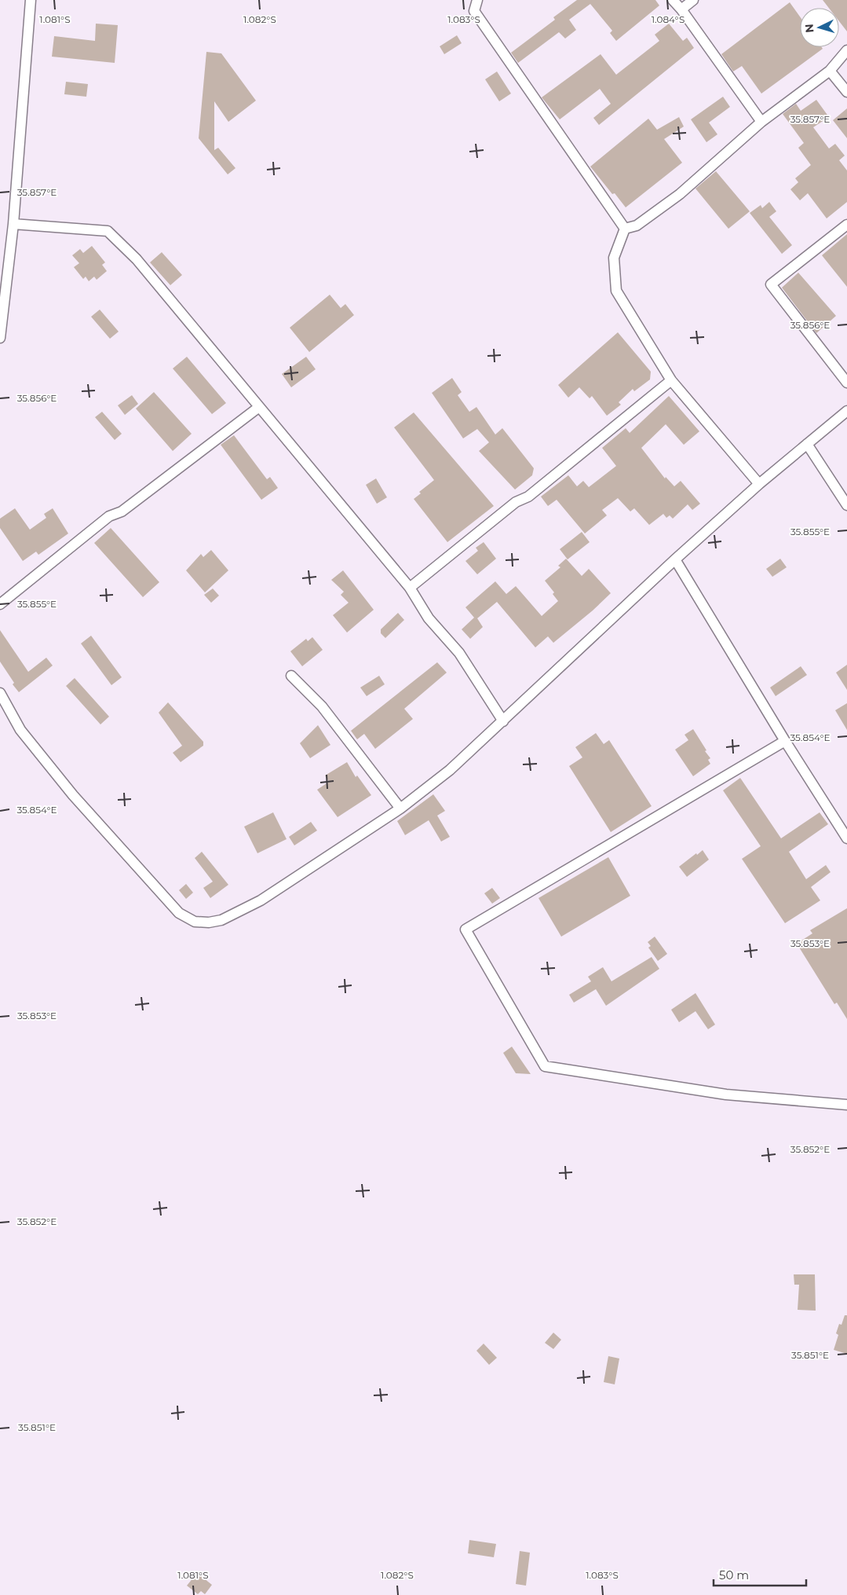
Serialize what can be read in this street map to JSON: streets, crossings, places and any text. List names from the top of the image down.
{
  "scale_bar": "50 m",
  "north": "left",
  "coordinates": [
    "1.081°S",
    "1.082°S",
    "1.083°S",
    "1.084°S",
    "35.857°E",
    "35.856°E",
    "35.855°E",
    "35.854°E",
    "35.853°E",
    "35.852°E",
    "35.851°E"
  ]
}
